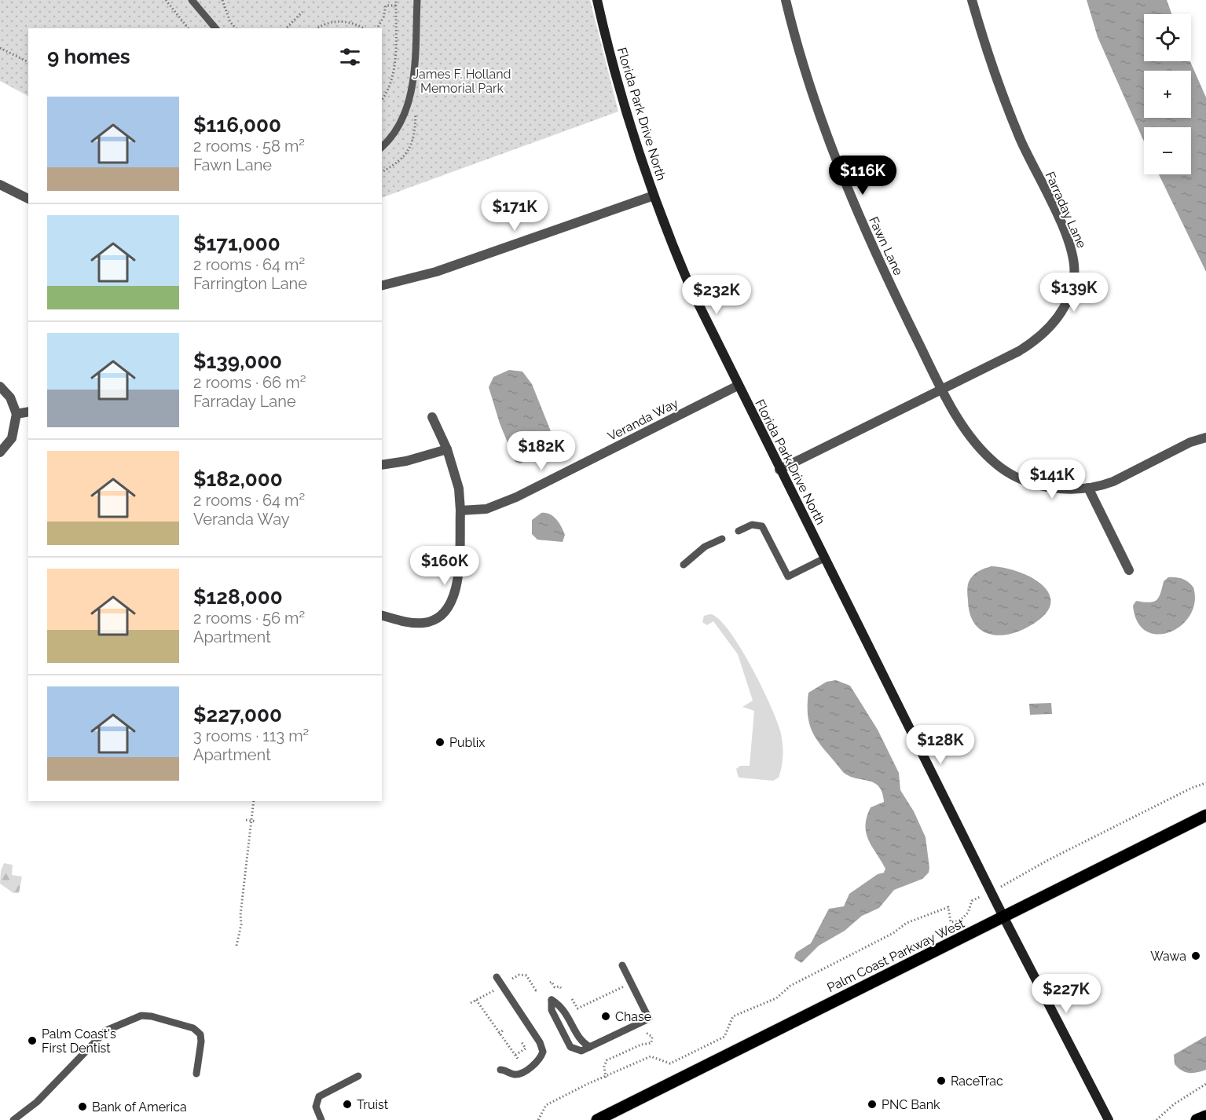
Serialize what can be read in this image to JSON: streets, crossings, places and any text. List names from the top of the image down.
{
  "streets": {
    "main road": ["Palm Coast Parkway West"],
    "street": [
      "Florida Park Drive North",
      "Farraday Lane",
      "Fawn Lane",
      "Veranda Way"
    ]
  },
  "crossings": [
    ["Florida Park Drive North", "Farraday Lane"],
    ["Florida Park Drive North", "Veranda Way"],
    ["Florida Park Drive North", "Palm Coast Parkway West"],
    ["Farraday Lane", "Fawn Lane"]
  ],
  "parks": ["James F. Holland Memorial Park"],
  "places": [
    "Publix",
    "Wawa",
    "Chase",
    "Palm Coast's First Dentist",
    "RaceTrac",
    "Truist",
    "PNC Bank",
    "Bank of America"
  ],
  "page": {
    "map_buttons": ["+", "−"],
    "heading": "9 homes",
    "list": [
      {
        "name": "$116,000",
        "note": "2 rooms · 58 m² · Fawn Lane"
      },
      {
        "name": "$171,000",
        "note": "2 rooms · 64 m² · Farrington Lane"
      },
      {
        "name": "$139,000",
        "note": "2 rooms · 66 m² · Farraday Lane"
      },
      {
        "name": "$182,000",
        "note": "2 rooms · 64 m² · Veranda Way"
      },
      {
        "name": "$128,000",
        "note": "2 rooms · 56 m² · Apartment"
      },
      {
        "name": "$227,000",
        "note": "3 rooms · 113 m² · Apartment"
      }
    ],
    "price": [
      "$116K",
      "$171K",
      "$139K",
      "$232K",
      "$182K",
      "$141K",
      "$160K",
      "$128K",
      "$227K"
    ]
  }
}
